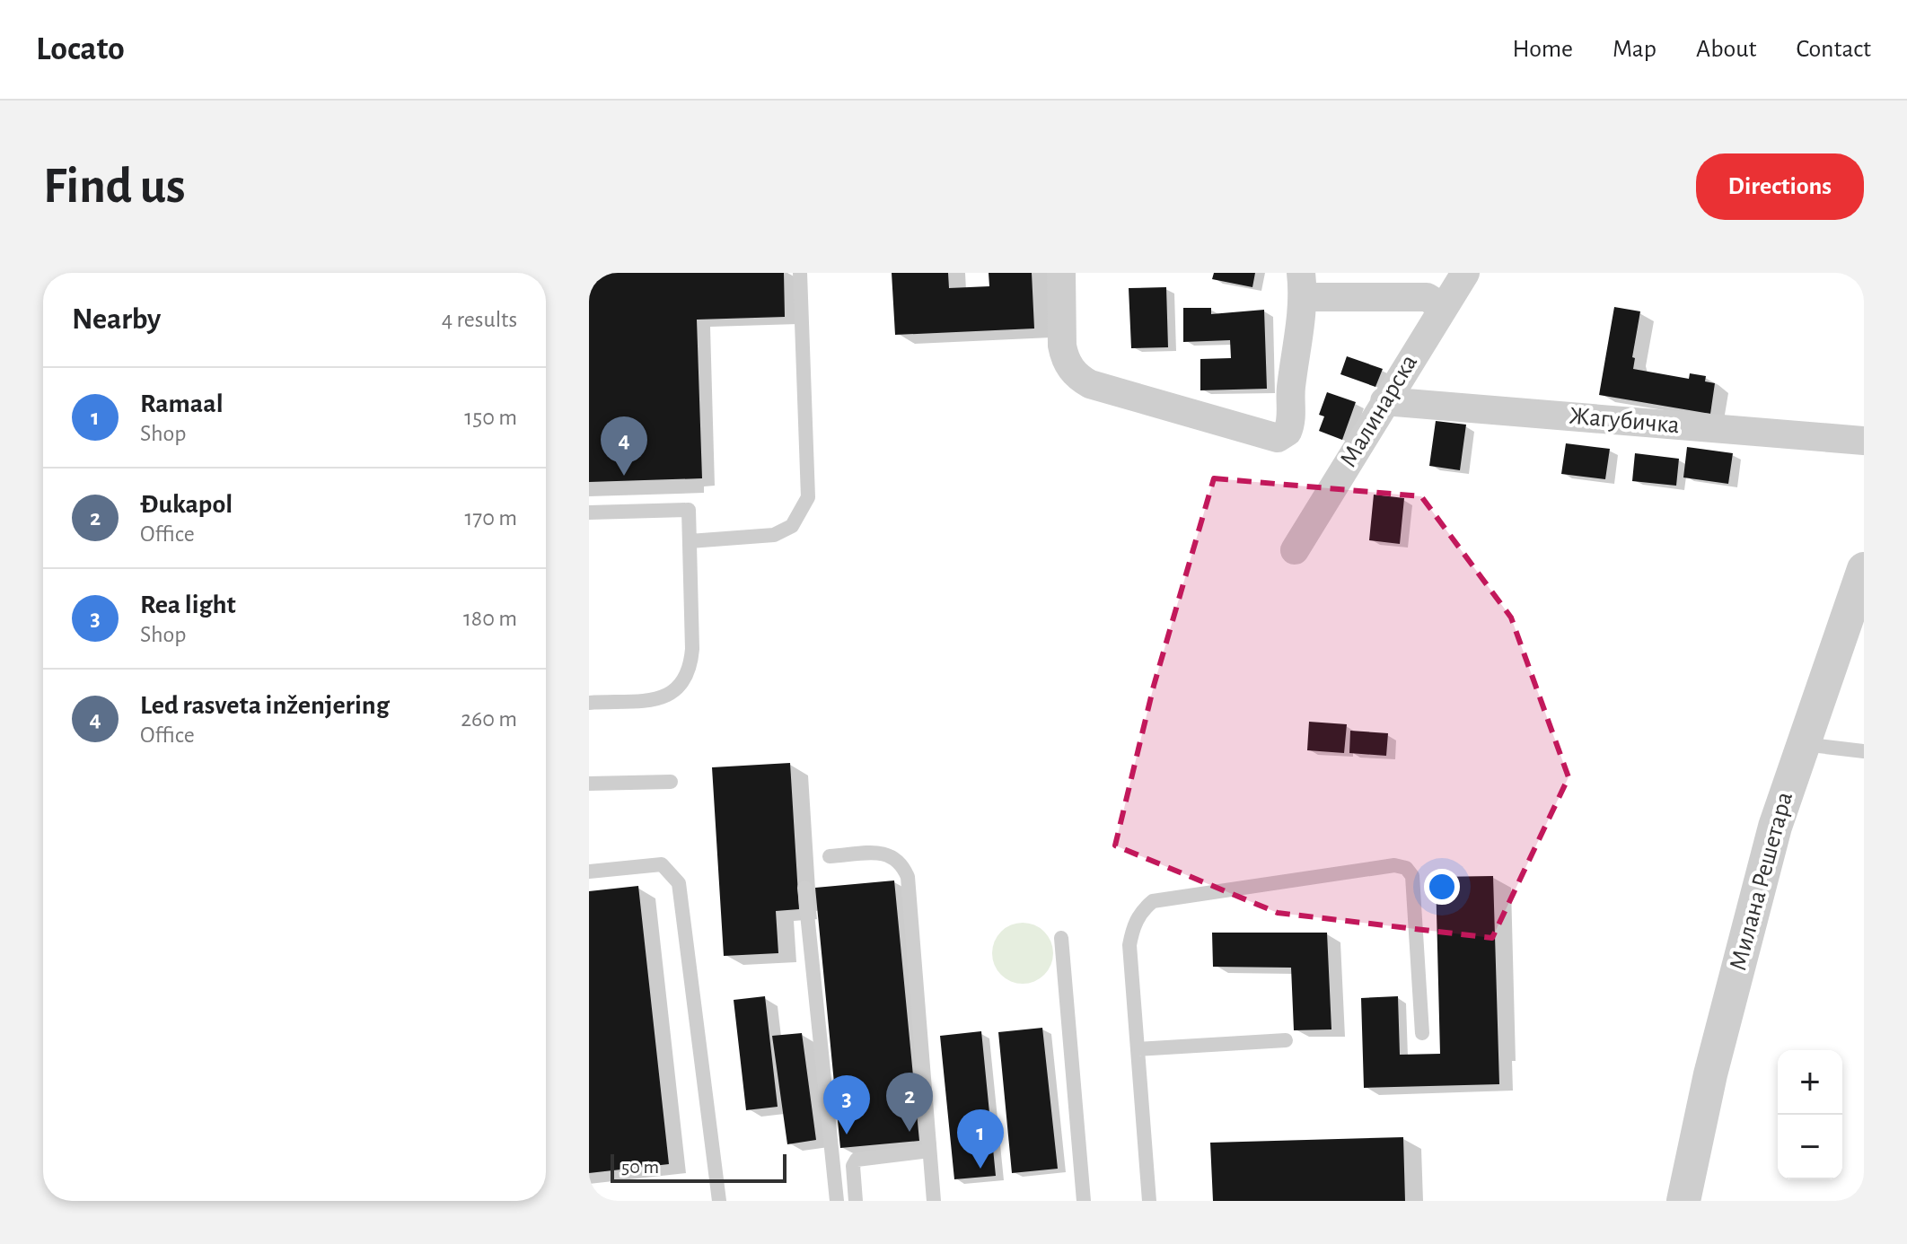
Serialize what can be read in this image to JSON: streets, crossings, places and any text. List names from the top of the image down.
{
  "streets": {
    "street": ["Малинарска", "Жагубичка", "Милана Решетара"]
  },
  "crossings": [
    ["Малинарска", "Жагубичка"]
  ],
  "scale_bar": "50 m",
  "page": {
    "header": "Locato",
    "nav": [
      "Home",
      "Map",
      "About",
      "Contact"
    ],
    "buttons": "Directions",
    "title": "Find us",
    "heading": ["Nearby", "4 results"],
    "list": [
      {
        "mark": "1",
        "name": "Ramaal",
        "note": "Shop",
        "value": "150 m"
      },
      {
        "mark": "2",
        "name": "Đukapol",
        "note": "Office",
        "value": "170 m"
      },
      {
        "mark": "3",
        "name": "Rea light",
        "note": "Shop",
        "value": "180 m"
      },
      {
        "mark": "4",
        "name": "Led rasveta inženjering",
        "note": "Office",
        "value": "260 m"
      }
    ],
    "pins": [
      "4",
      "2",
      "3",
      "1"
    ],
    "map_buttons": ["+", "−"],
    "scale": "50 m"
  }
}
